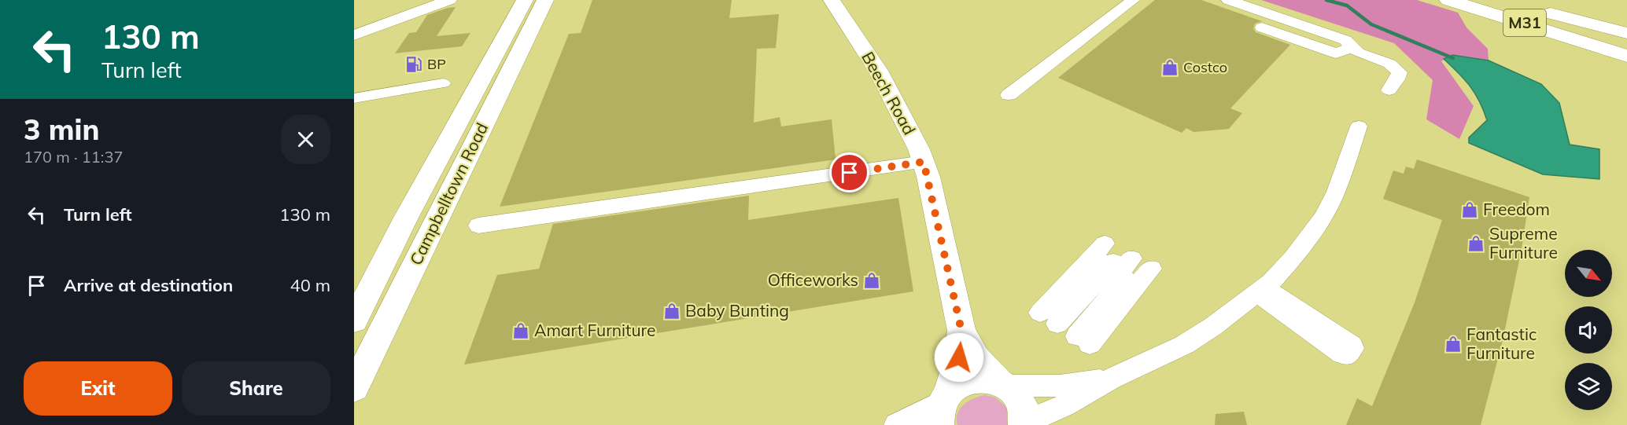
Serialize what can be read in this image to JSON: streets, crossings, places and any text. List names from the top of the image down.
{
  "streets": {
    "highway": ["M31"],
    "main road": ["Beech Road", "Campbelltown Road"]
  },
  "places": {
    "fuel station": ["BP"],
    "shop": [
      "Costco",
      "Freedom",
      "Supreme Furniture",
      "Officeworks",
      "Baby Bunting",
      "Amart Furniture",
      "Fantastic Furniture"
    ]
  },
  "north": "bottom right",
  "page": {
    "turn": ["130 m", "Turn left"],
    "heading": ["3 min", "170 m · 11:37"],
    "list": [
      {
        "name": "Turn left",
        "value": "130 m"
      },
      {
        "name": "Arrive at destination",
        "value": "40 m"
      }
    ],
    "buttons": ["Exit", "Share"]
  }
}
